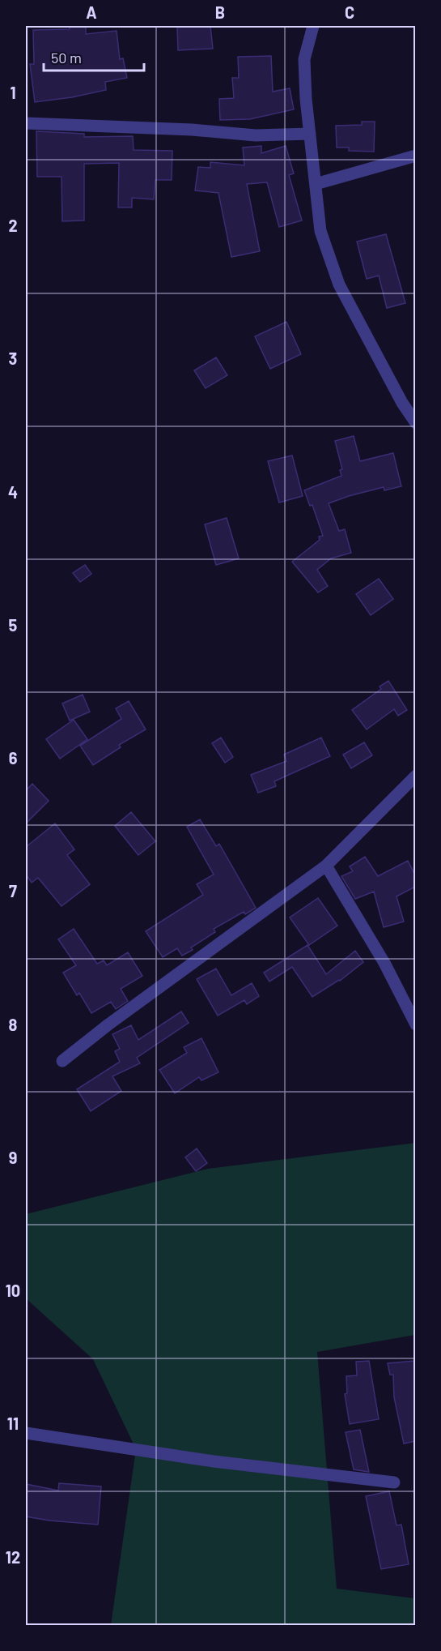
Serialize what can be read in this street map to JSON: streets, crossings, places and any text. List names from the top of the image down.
{
  "scale_bar": "50 m",
  "grid": {
    "columns": ["A", "B", "C"],
    "rows": [
      "1",
      "2",
      "3",
      "4",
      "5",
      "6",
      "7",
      "8",
      "9",
      "10",
      "11",
      "12"
    ]
  }
}
